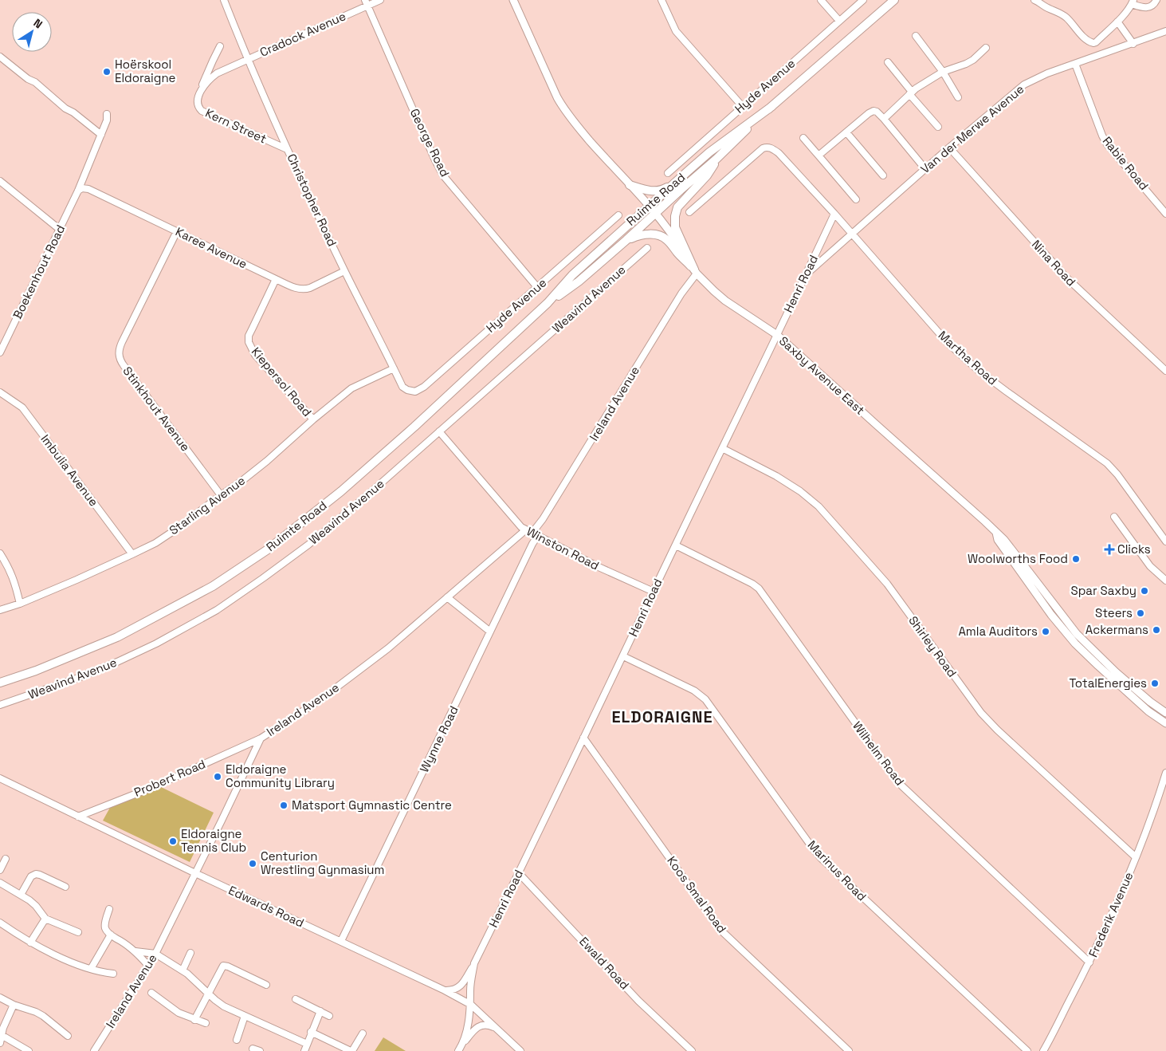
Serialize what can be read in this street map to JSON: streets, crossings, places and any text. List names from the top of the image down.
{
  "streets": {
    "main road": ["Ruimte Road"],
    "street": [
      "Cradock Avenue",
      "Hyde Avenue",
      "Kern Street",
      "Van der Merwe Avenue",
      "George Road",
      "Rabie Road",
      "Christopher Road",
      "Karee Avenue",
      "Nina Road",
      "Boekenhout Road",
      "Henri Road",
      "Weavind Avenue",
      "Martha Road",
      "Saxby Avenue East",
      "Kiepersol Road",
      "Ireland Avenue",
      "Stinkhout Avenue",
      "Imbulia Avenue",
      "Starling Avenue",
      "Winston Road",
      "Shirley Road",
      "Wynne Road",
      "Wilhelm Road",
      "Probert Road",
      "Marinus Road",
      "Koos Smal Road",
      "Edwards Road",
      "Frederik Avenue",
      "Ewald Road"
    ]
  },
  "crossings": [
    ["Cradock Avenue", "Kern Street"],
    ["Cradock Avenue", "George Road"],
    ["Cradock Avenue", "Christopher Road"],
    ["Hyde Avenue", "George Road"],
    ["Hyde Avenue", "Christopher Road"],
    ["Kern Street", "Christopher Road"],
    ["Van der Merwe Avenue", "Rabie Road"],
    ["Van der Merwe Avenue", "Nina Road"],
    ["Van der Merwe Avenue", "Henri Road"],
    ["Van der Merwe Avenue", "Martha Road"],
    ["Ruimte Road", "Saxby Avenue East"],
    ["Christopher Road", "Karee Avenue"],
    ["Christopher Road", "Starling Avenue"],
    ["Karee Avenue", "Boekenhout Road"],
    ["Karee Avenue", "Kiepersol Road"],
    ["Karee Avenue", "Stinkhout Avenue"],
    ["Henri Road", "Martha Road"],
    ["Henri Road", "Saxby Avenue East"],
    ["Henri Road", "Winston Road"],
    ["Henri Road", "Shirley Road"],
    ["Henri Road", "Wilhelm Road"],
    ["Henri Road", "Marinus Road"],
    ["Henri Road", "Koos Smal Road"],
    ["Henri Road", "Edwards Road"],
    ["Henri Road", "Ewald Road"],
    ["Weavind Avenue", "Winston Road"],
    ["Saxby Avenue East", "Ireland Avenue"],
    ["Kiepersol Road", "Starling Avenue"],
    ["Ireland Avenue", "Winston Road"],
    ["Ireland Avenue", "Wynne Road"],
    ["Ireland Avenue", "Probert Road"],
    ["Ireland Avenue", "Edwards Road"],
    ["Stinkhout Avenue", "Starling Avenue"],
    ["Imbulia Avenue", "Starling Avenue"],
    ["Winston Road", "Wynne Road"],
    ["Shirley Road", "Frederik Avenue"],
    ["Wynne Road", "Edwards Road"],
    ["Wilhelm Road", "Frederik Avenue"],
    ["Probert Road", "Edwards Road"]
  ],
  "districts": ["ELDORAIGNE"],
  "places": {
    "other": [
      "Hoërskool Eldoraigne",
      "Woolworths Food",
      "Spar Saxby",
      "Steers",
      "Ackermans",
      "Amla Auditors",
      "TotalEnergies",
      "Eldoraigne Community Library",
      "Matsport Gymnastic Centre",
      "Eldoraigne Tennis Club",
      "Centurion Wrestling Gynmasium"
    ],
    "health": ["Clicks"]
  },
  "north": "top right"
}
